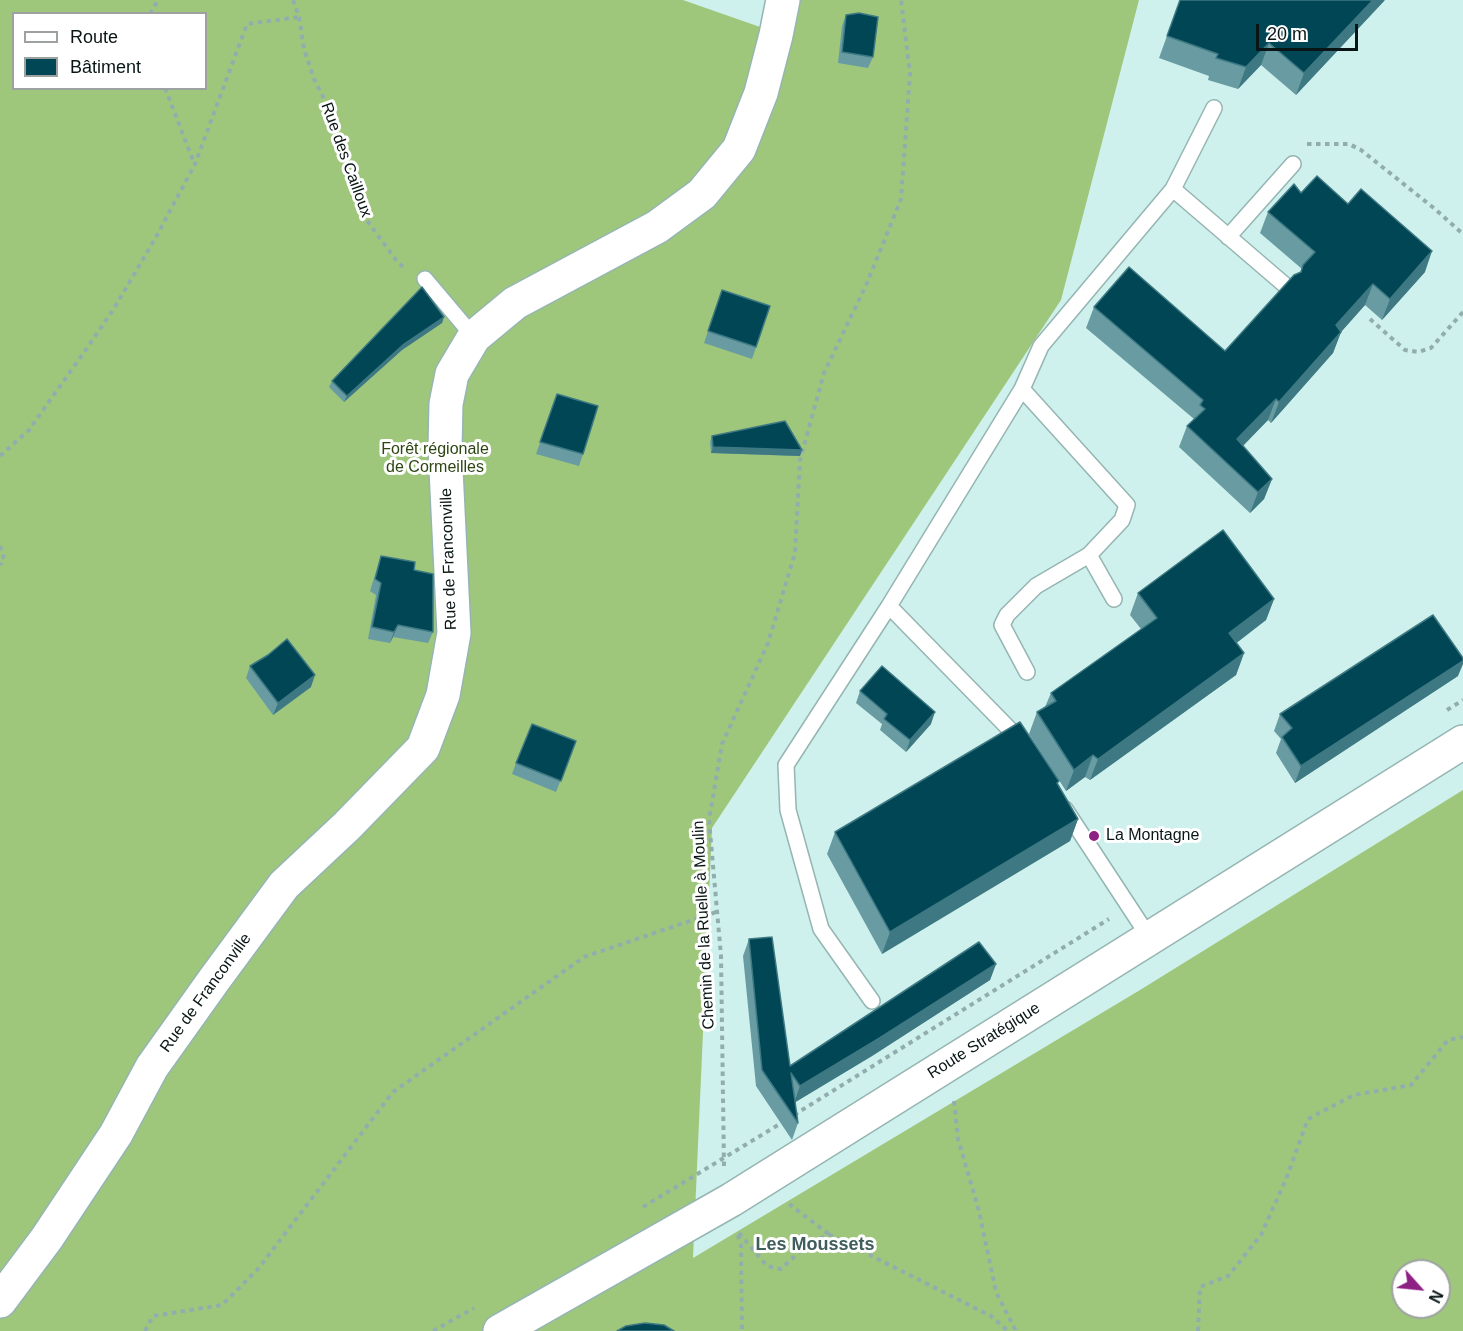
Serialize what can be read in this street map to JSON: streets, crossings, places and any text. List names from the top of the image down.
{
  "streets": {
    "street": ["Rue de Franconville", "Route Stratégique"],
    "path": ["Rue des Cailloux", "Chemin de la Ruelle à Moulin"]
  },
  "crossings": [
    ["Chemin de la Ruelle à Moulin", "Route Stratégique"]
  ],
  "districts": ["Les Moussets"],
  "parks": ["Forêt régionale de Cormeilles"],
  "places": ["La Montagne"],
  "legend": ["Route", "Bâtiment"],
  "scale_bar": "20 m",
  "north": "bottom right"
}
